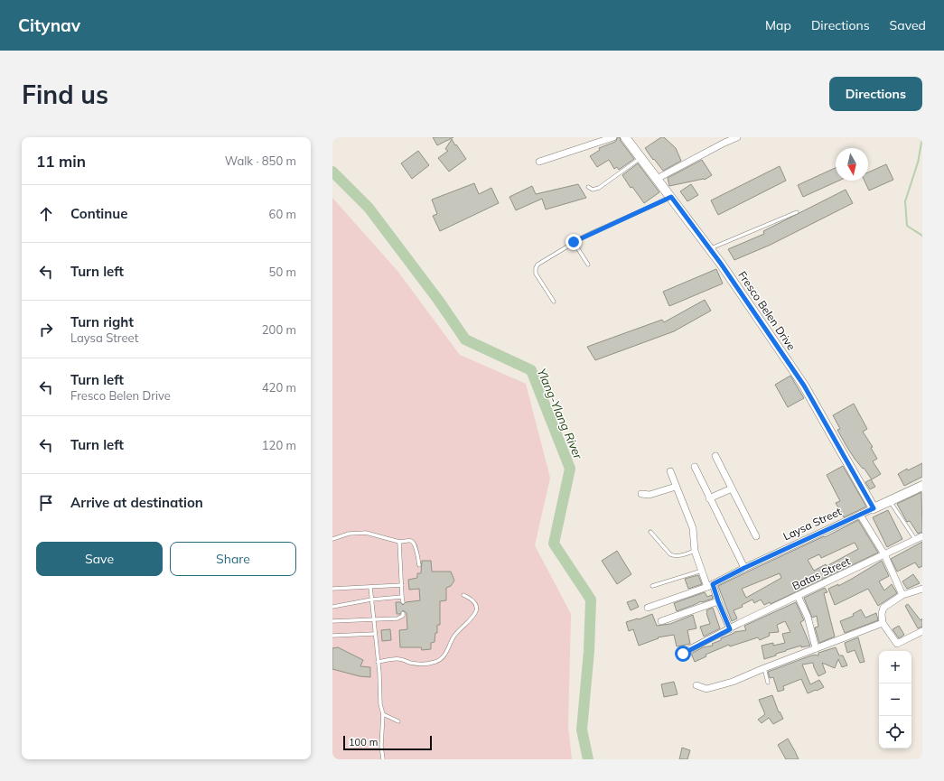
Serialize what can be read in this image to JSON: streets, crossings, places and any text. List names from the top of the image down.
{
  "streets": {
    "street": ["Fresco Belen Drive", "Laysa Street", "Batas Street"]
  },
  "crossings": [
    ["Fresco Belen Drive", "Laysa Street"]
  ],
  "water": ["Ylang-Ylang River"],
  "scale_bar": "100 m",
  "north": "bottom",
  "page": {
    "header": "Citynav",
    "nav": ["Map", "Directions", "Saved"],
    "buttons": [
      "Directions",
      ["Save", "Share"]
    ],
    "title": "Find us",
    "heading": ["11 min", "Walk · 850 m"],
    "list": [
      ["Continue", "60 m"],
      ["Turn left", "50 m"],
      ["Turn right", "Laysa Street", "200 m"],
      ["Turn left", "Fresco Belen Drive", "420 m"],
      ["Turn left", "120 m"],
      "Arrive at destination"
    ],
    "map_buttons": ["+", "−"],
    "scale": "100 m"
  }
}
